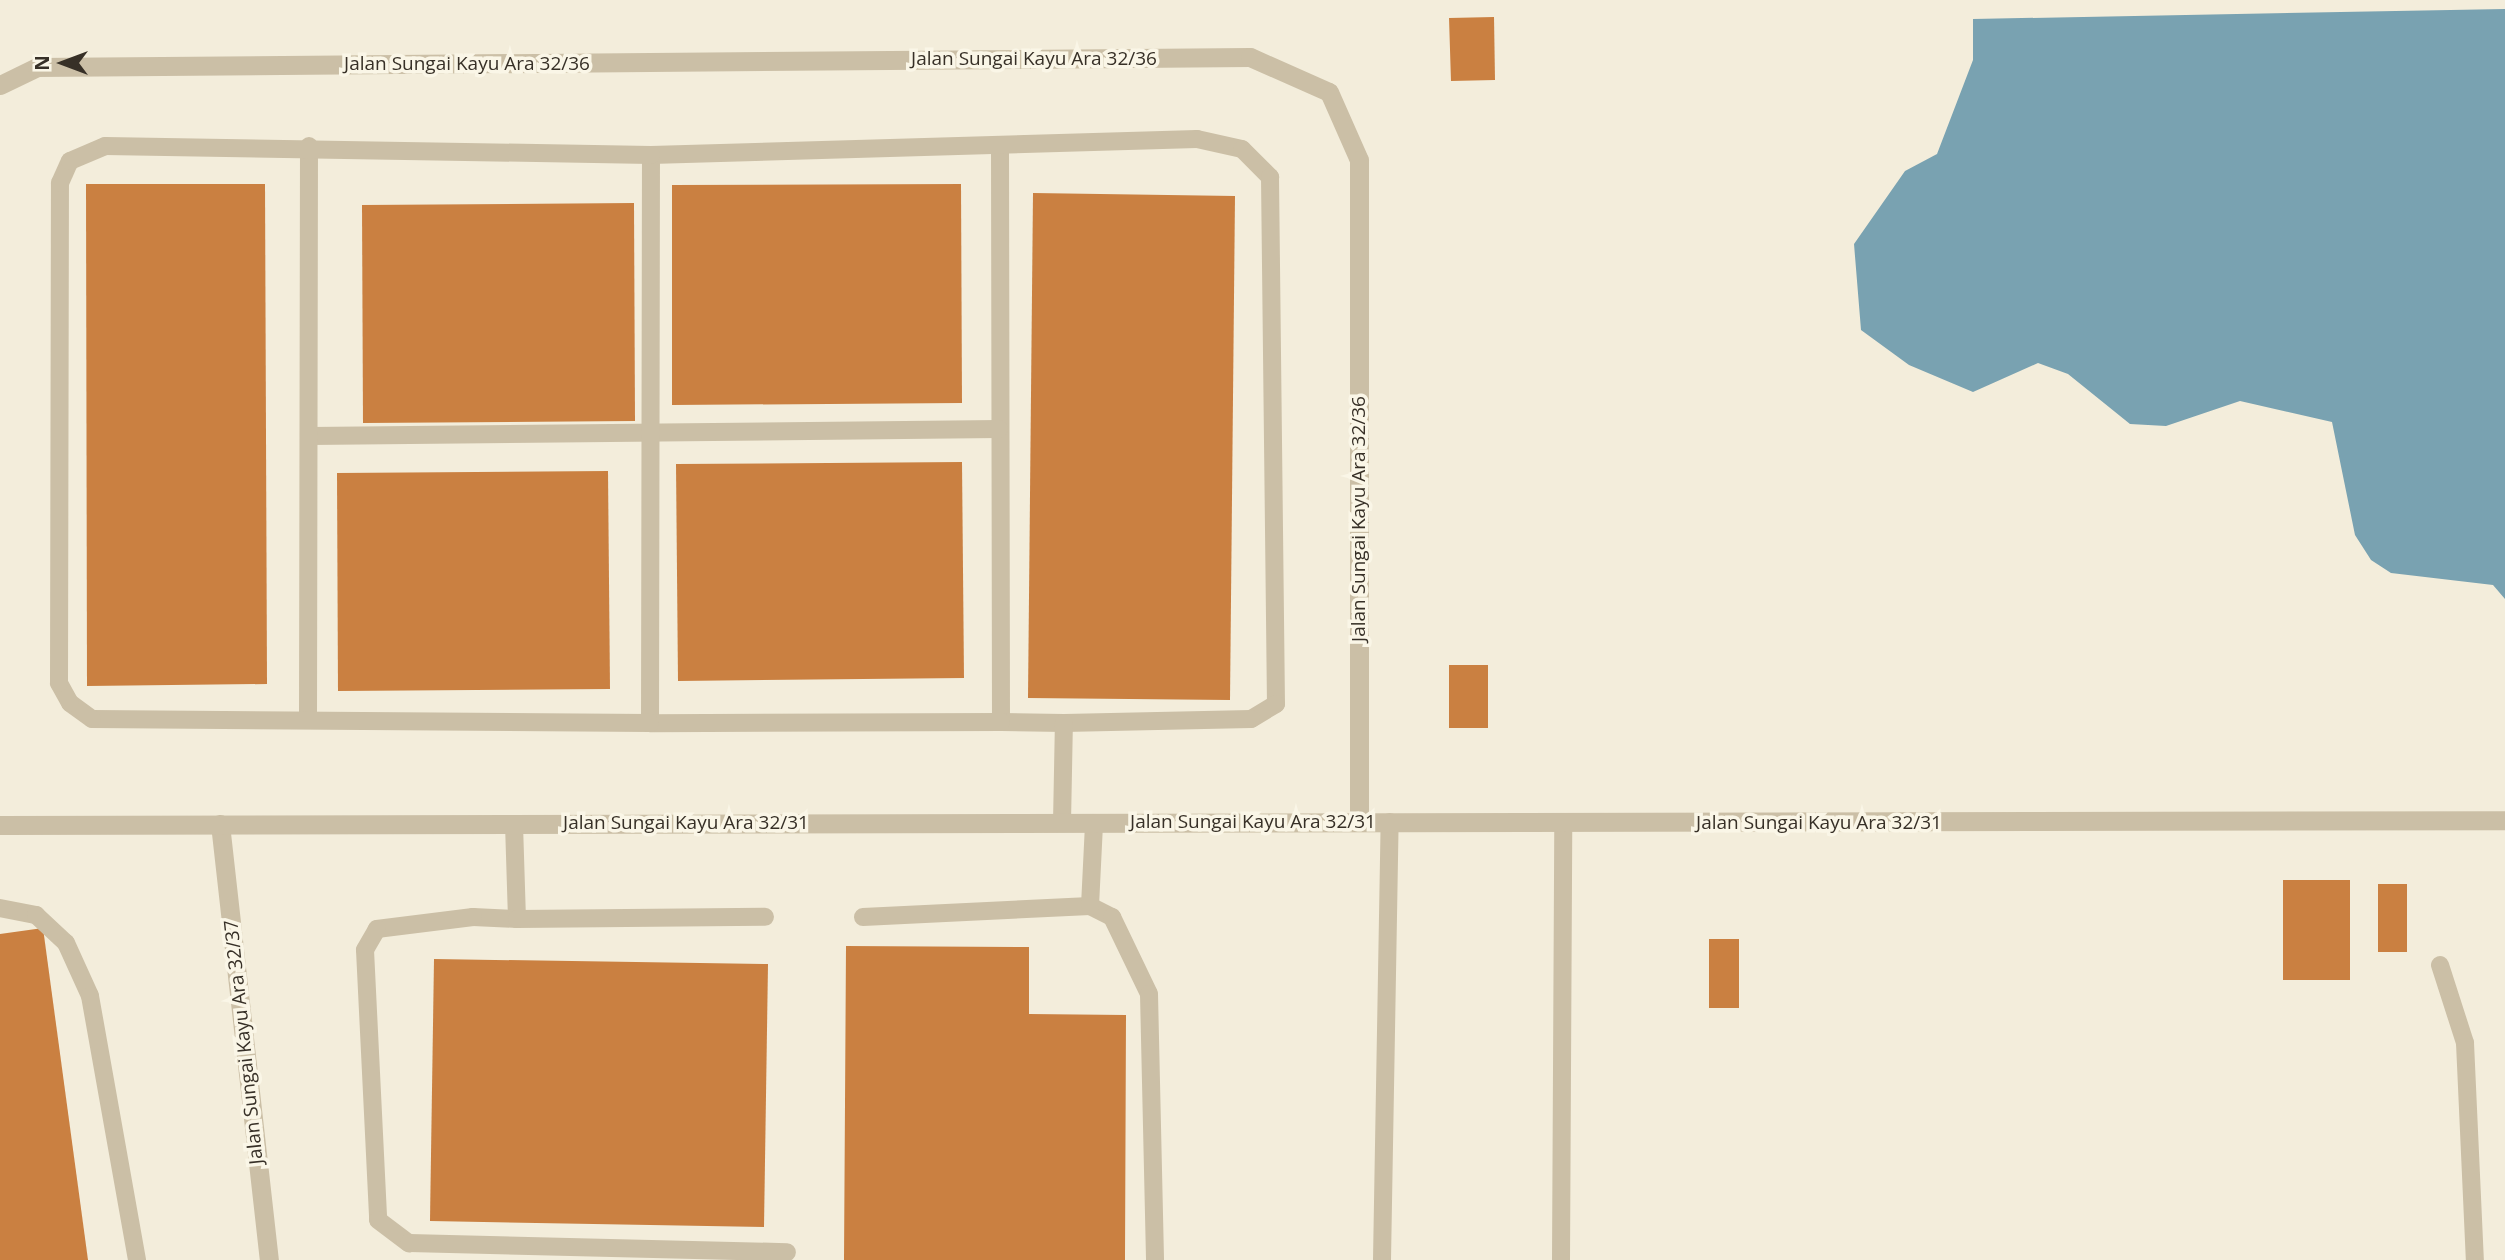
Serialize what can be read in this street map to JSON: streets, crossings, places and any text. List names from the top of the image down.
{
  "streets": {
    "street": ["Jalan Sungai Kayu Ara 32/36", "Jalan Sungai Kayu Ara 32/31", "Jalan Sungai Kayu Ara 32/37"]
  },
  "crossings": [
    ["Jalan Sungai Kayu Ara 32/36", "Jalan Sungai Kayu Ara 32/31"],
    ["Jalan Sungai Kayu Ara 32/31", "Jalan Sungai Kayu Ara 32/37"]
  ],
  "north": "left"
}
